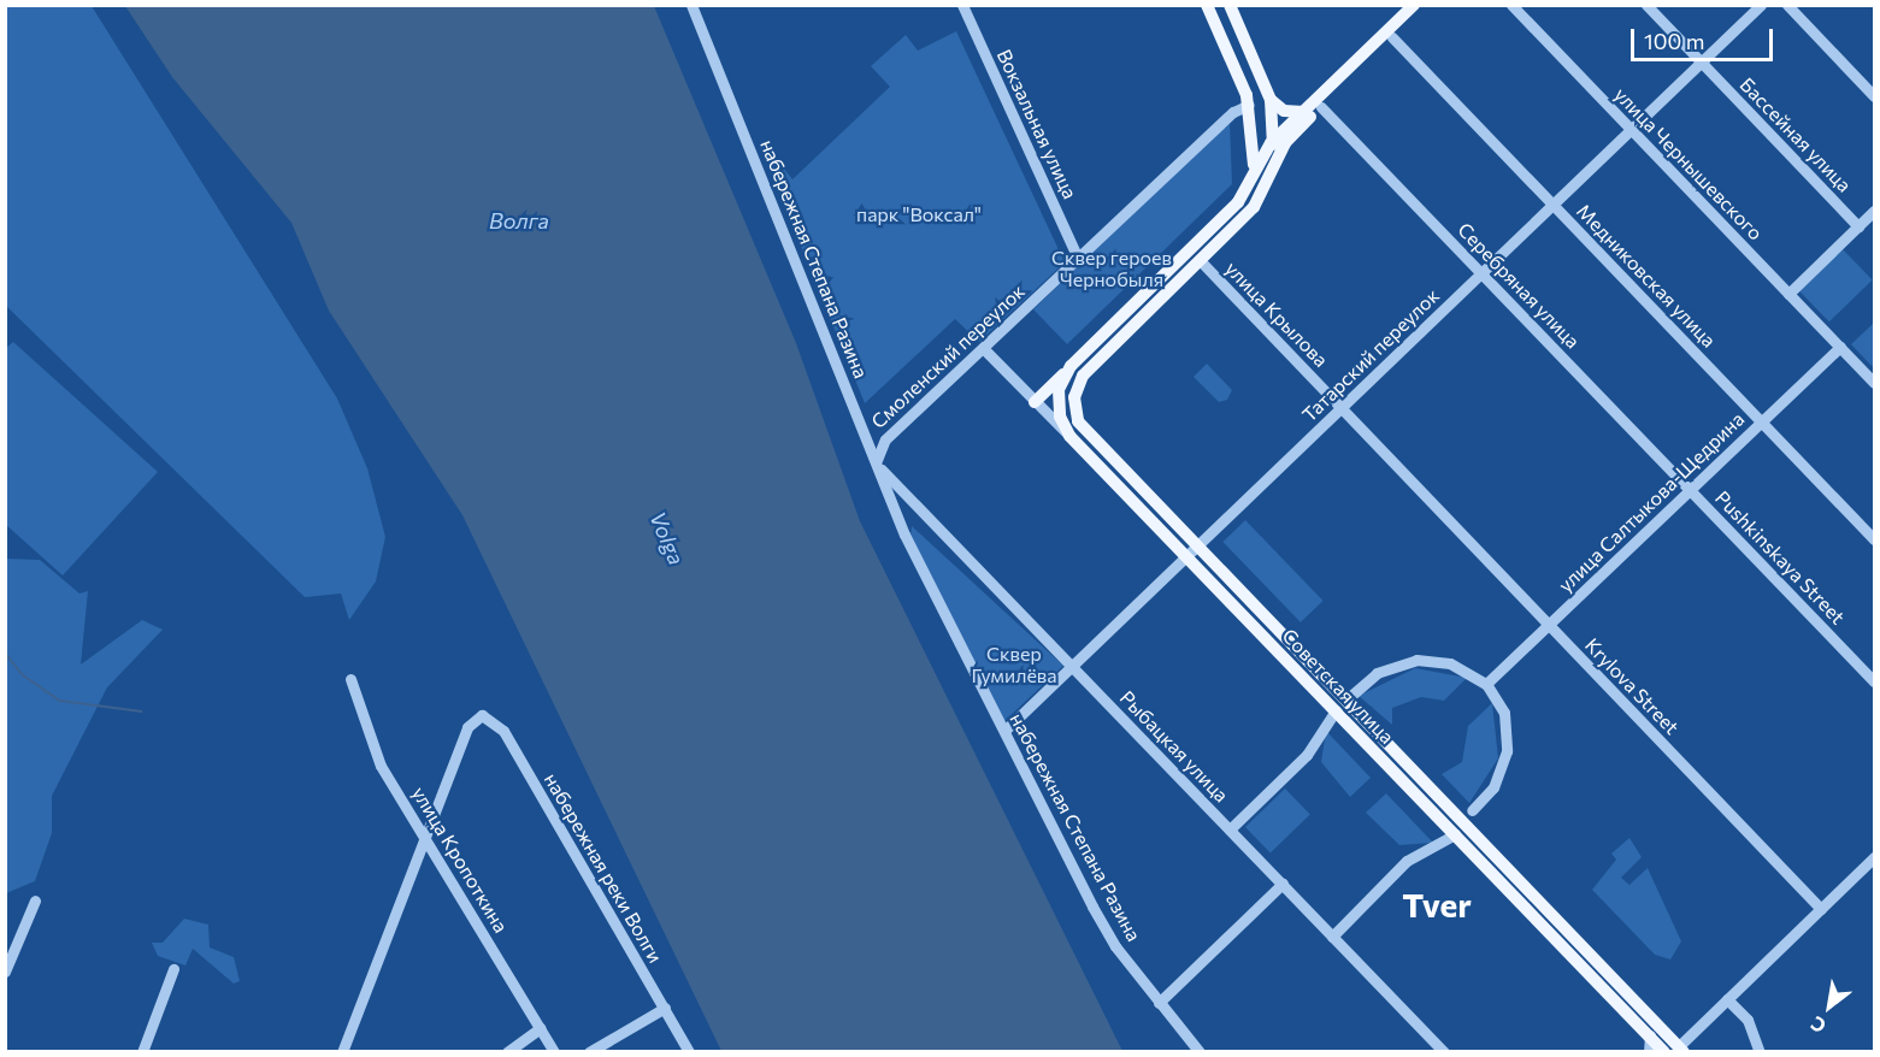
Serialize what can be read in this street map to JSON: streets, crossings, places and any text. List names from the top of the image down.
{
  "streets": {
    "main road": ["Советская улица"],
    "street": [
      "Вокзальная улица",
      "Бассейная улица",
      "улица Чернышевского",
      "набережная Степана Разина",
      "Медниковская улица",
      "Серебряная улица",
      "улица Крылова",
      "Татарский переулок",
      "Смоленский переулок",
      "улица Салтыкова-Щедрина",
      "Pushkinskaya Street",
      "Krylova Street",
      "Рыбацкая улица",
      "улица Кропоткина",
      "набережная реки Волги"
    ]
  },
  "crossings": [
    ["Вокзальная улица", "Смоленский переулок"],
    ["Бассейная улица", "Татарский переулок"],
    ["улица Чернышевского", "Татарский переулок"],
    ["улица Чернышевского", "улица Салтыкова-Щедрина"],
    ["набережная Степана Разина", "Татарский переулок"],
    ["набережная Степана Разина", "Смоленский переулок"],
    ["набережная Степана Разина", "Рыбацкая улица"],
    ["Медниковская улица", "Татарский переулок"],
    ["Медниковская улица", "улица Салтыкова-Щедрина"],
    ["Серебряная улица", "Татарский переулок"],
    ["Серебряная улица", "улица Салтыкова-Щедрина"],
    ["Серебряная улица", "Pushkinskaya Street"],
    ["улица Крылова", "Татарский переулок"],
    ["улица Крылова", "улица Салтыкова-Щедрина"],
    ["улица Крылова", "Советская улица"],
    ["улица Крылова", "Krylova Street"],
    ["Татарский переулок", "Советская улица"],
    ["Татарский переулок", "Рыбацкая улица"],
    ["Смоленский переулок", "Советская улица"],
    ["Смоленский переулок", "Рыбацкая улица"],
    ["улица Салтыкова-Щедрина", "Pushkinskaya Street"],
    ["улица Салтыкова-Щедрина", "Krylova Street"],
    ["улица Кропоткина", "набережная реки Волги"]
  ],
  "districts": ["Tver"],
  "water": ["Волга", "Volga"],
  "parks": ["парк \"Воксал\"", "Сквер героев Чернобыля", "Сквер Гумилёва"],
  "scale_bar": "100 m",
  "north": "bottom left"
}
